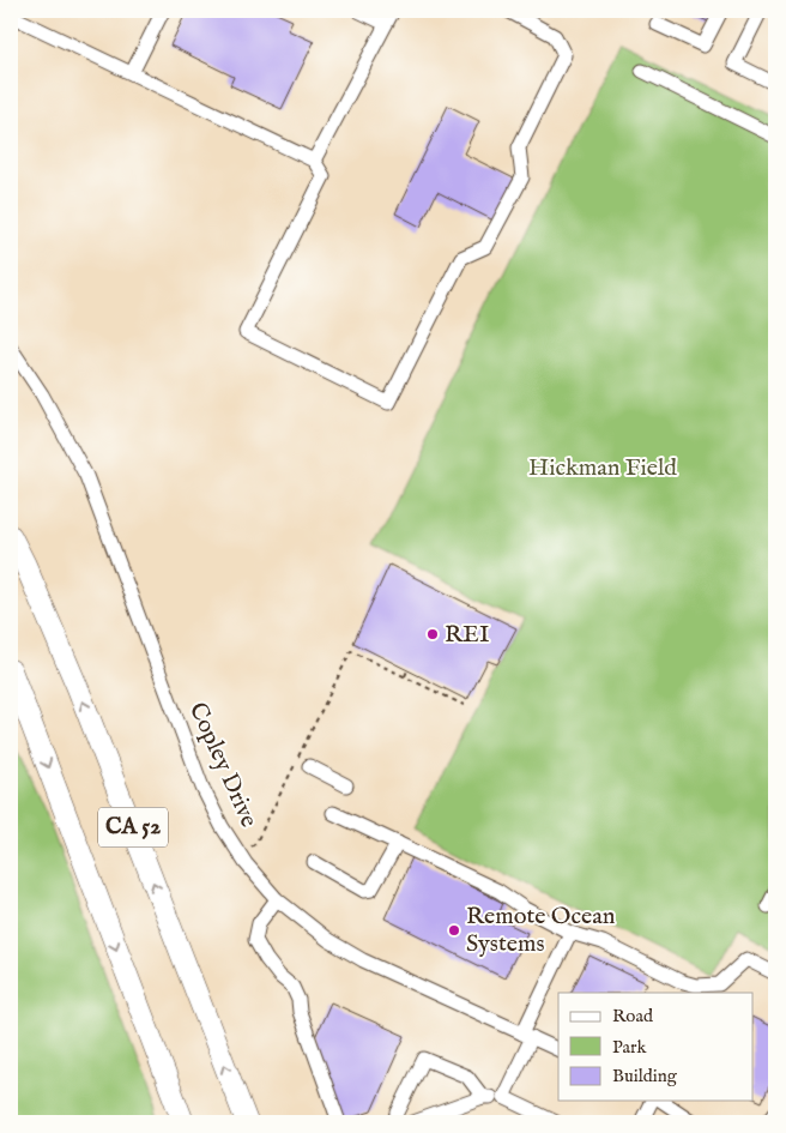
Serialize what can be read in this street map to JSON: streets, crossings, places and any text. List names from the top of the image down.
{
  "streets": {
    "highway": ["CA 52"],
    "street": ["Copley Drive"]
  },
  "parks": ["Hickman Field"],
  "places": ["REI", "Remote Ocean Systems"],
  "legend": ["Road", "Park", "Building"]
}
